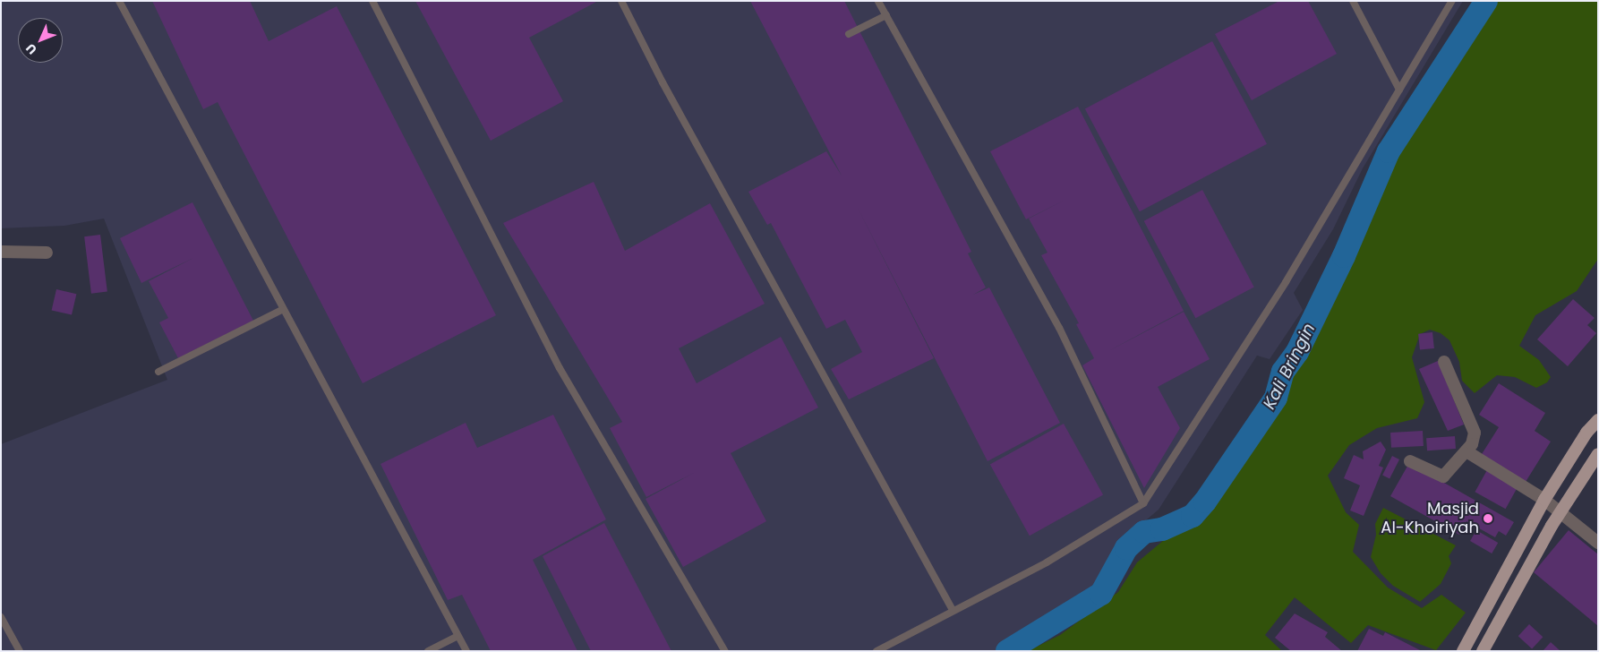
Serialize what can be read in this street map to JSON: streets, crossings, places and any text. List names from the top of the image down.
{
  "water": ["Kali Bringin"],
  "places": ["Masjid Al-Khoiriyah"],
  "north": "bottom left"
}
